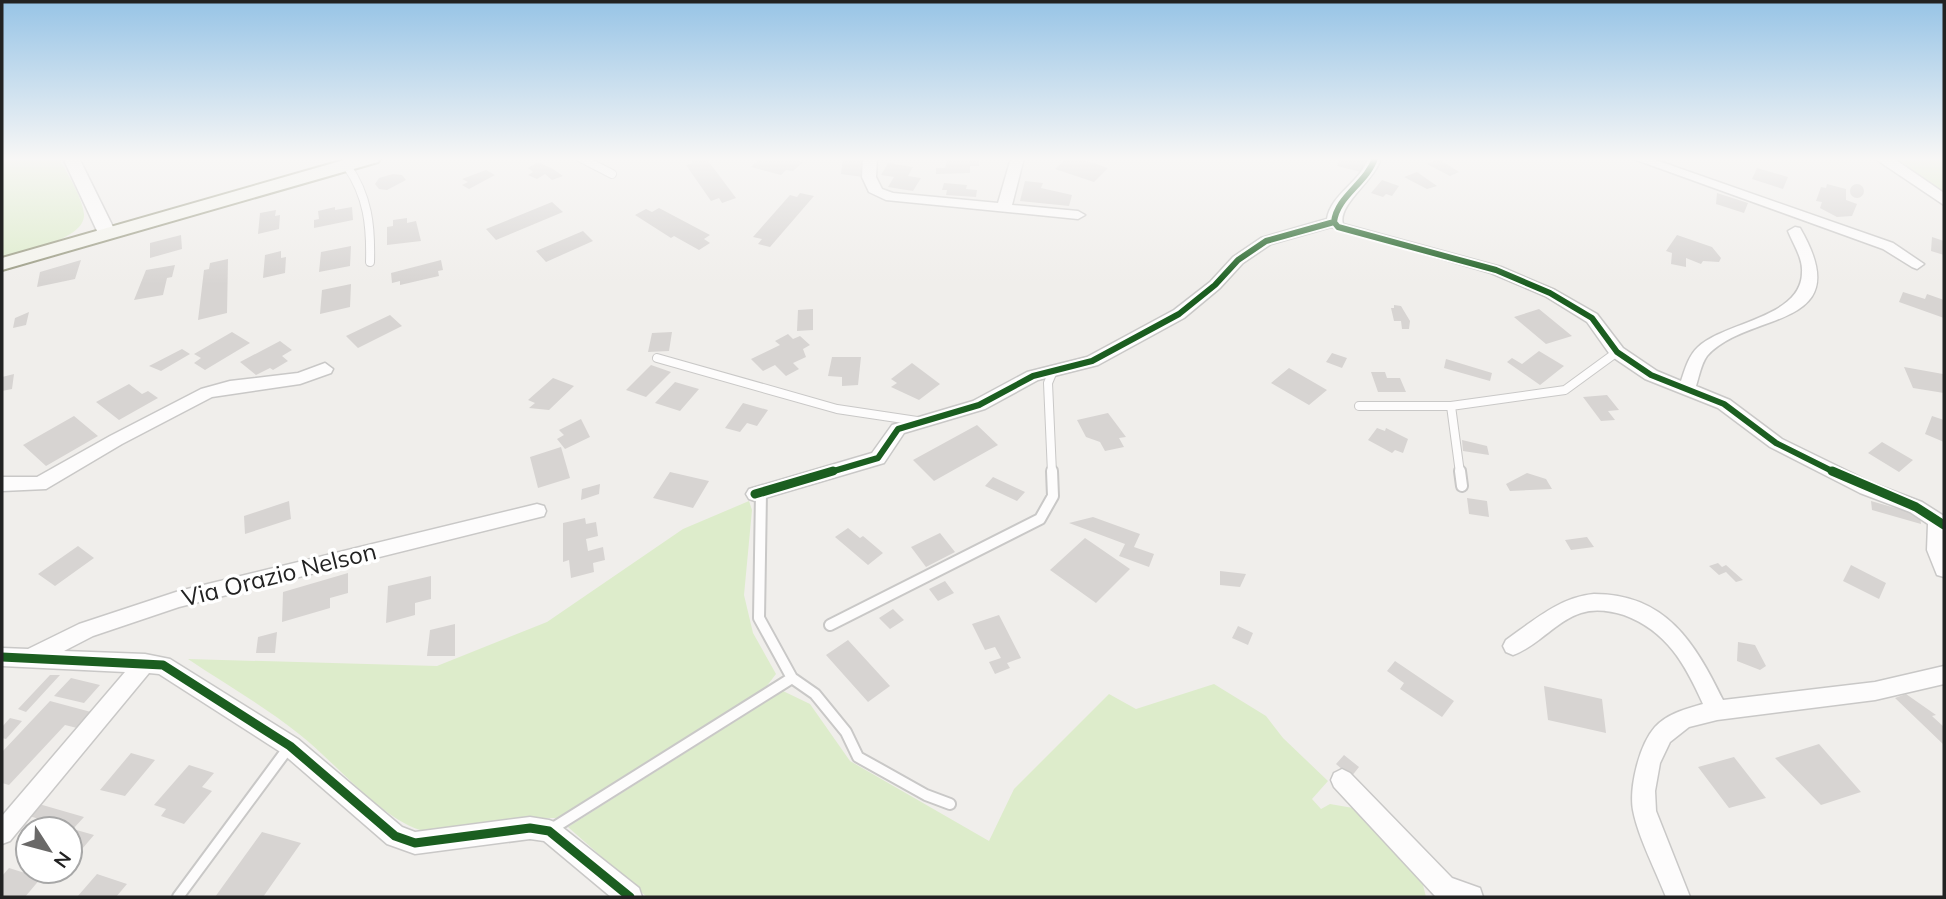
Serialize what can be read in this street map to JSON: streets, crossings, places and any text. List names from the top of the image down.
{
  "streets": {
    "street": ["Via Orazio Nelson"]
  },
  "north": "bottom right"
}
